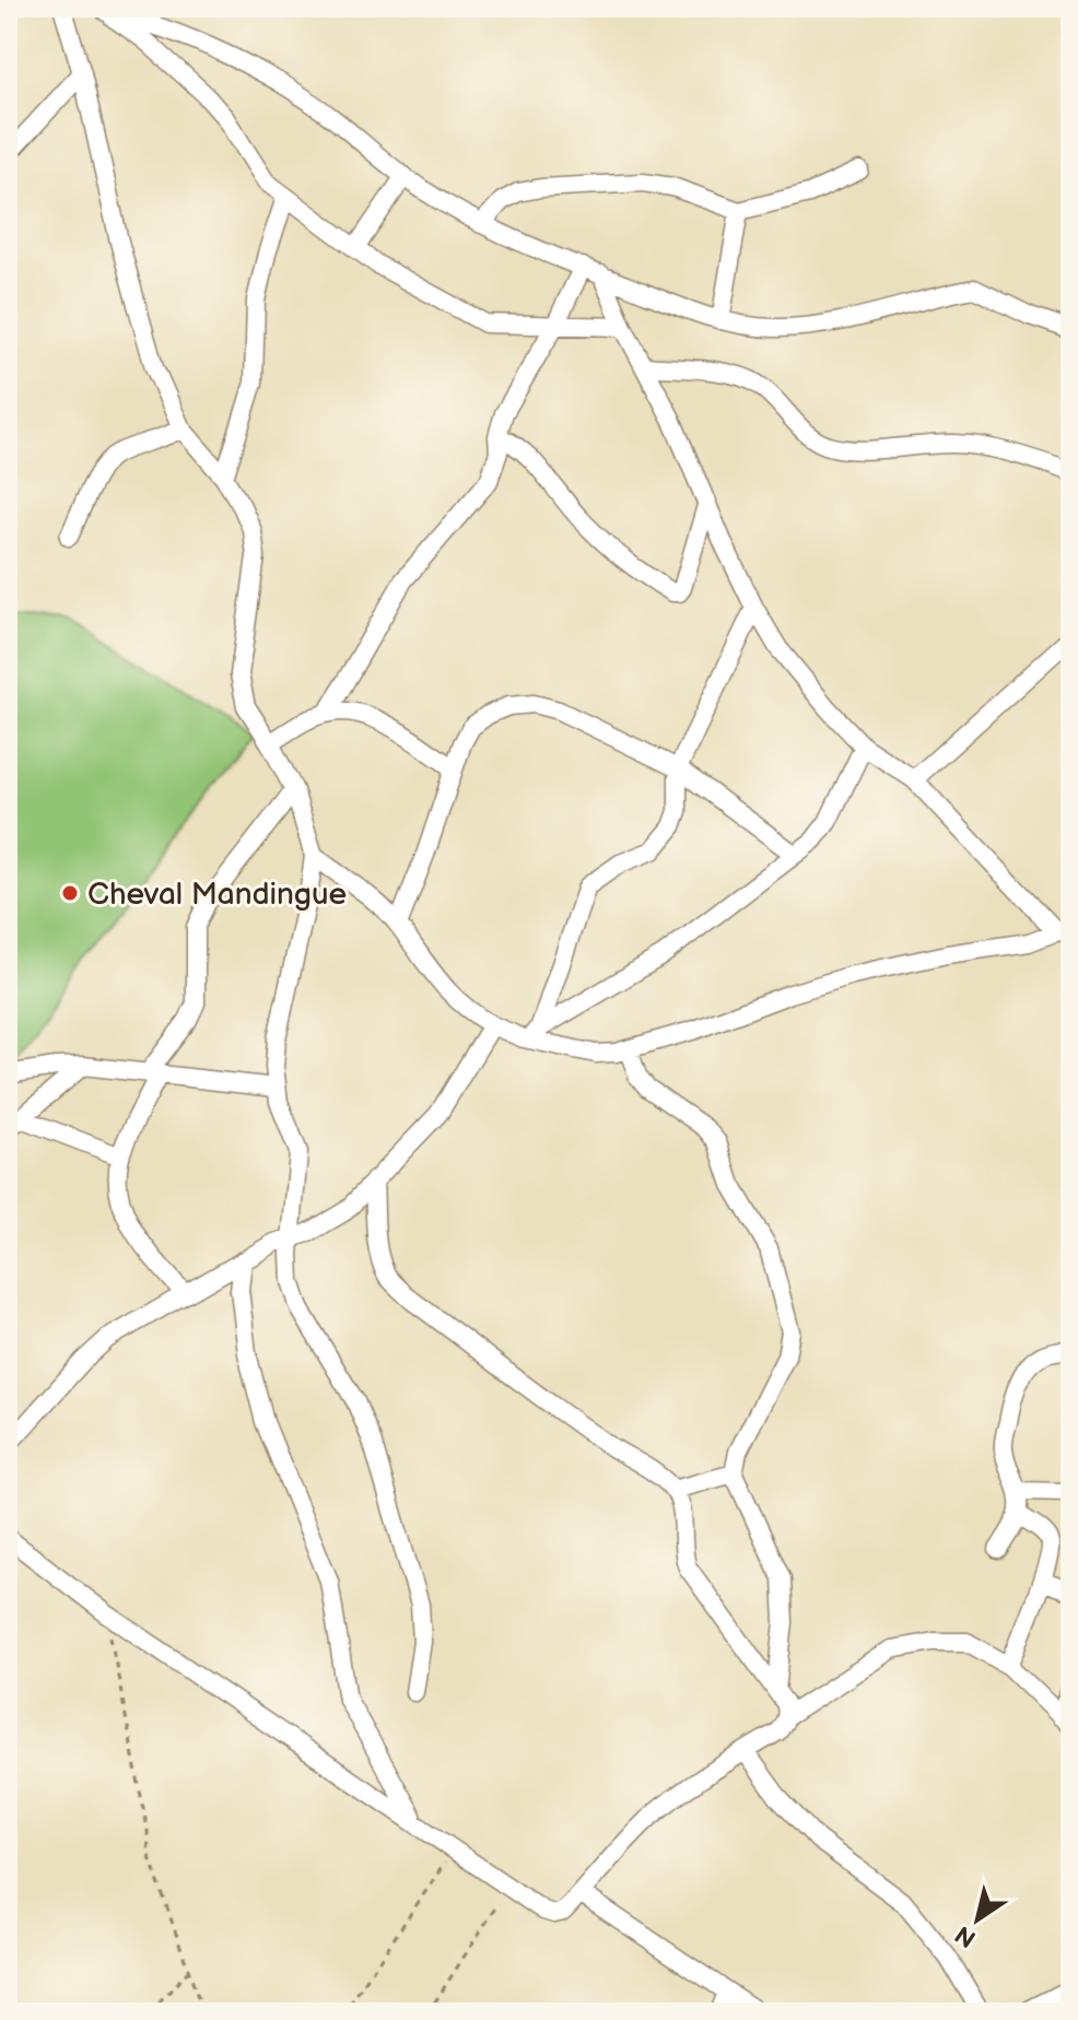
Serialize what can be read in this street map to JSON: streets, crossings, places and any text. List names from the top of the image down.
{
  "places": ["Cheval Mandingue"],
  "north": "bottom left"
}
